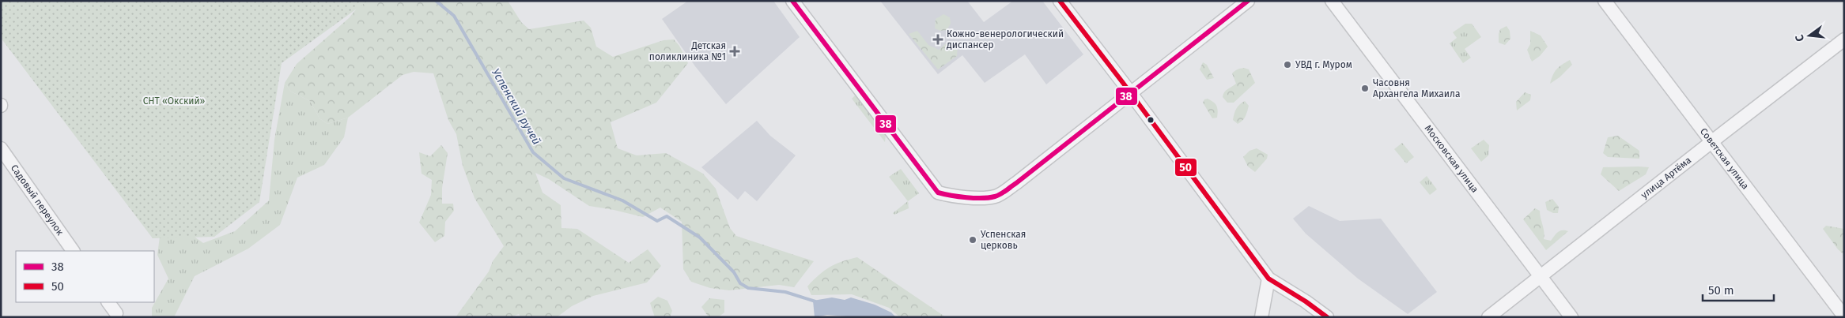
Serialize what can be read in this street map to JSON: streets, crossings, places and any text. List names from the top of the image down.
{
  "streets": {
    "street": [
      "Советская улица",
      "Московская улица",
      "улица Артёма",
      "Садовый переулок"
    ]
  },
  "crossings": [
    ["Советская улица", "улица Артёма"],
    ["Московская улица", "улица Артёма"]
  ],
  "water": ["Успенский ручей"],
  "parks": ["СНТ «Окский»"],
  "places": {
    "health": ["Кожно-венерологический диспансер", "Детская поликлиника №1"],
    "other": ["УВД г. Муром", "Часовня Архангела Михаила", "Успенская церковь"]
  },
  "lines": ["transit line 38", "transit line 50"],
  "legend": ["38", "50"],
  "scale_bar": "50 m",
  "north": "left"
}
